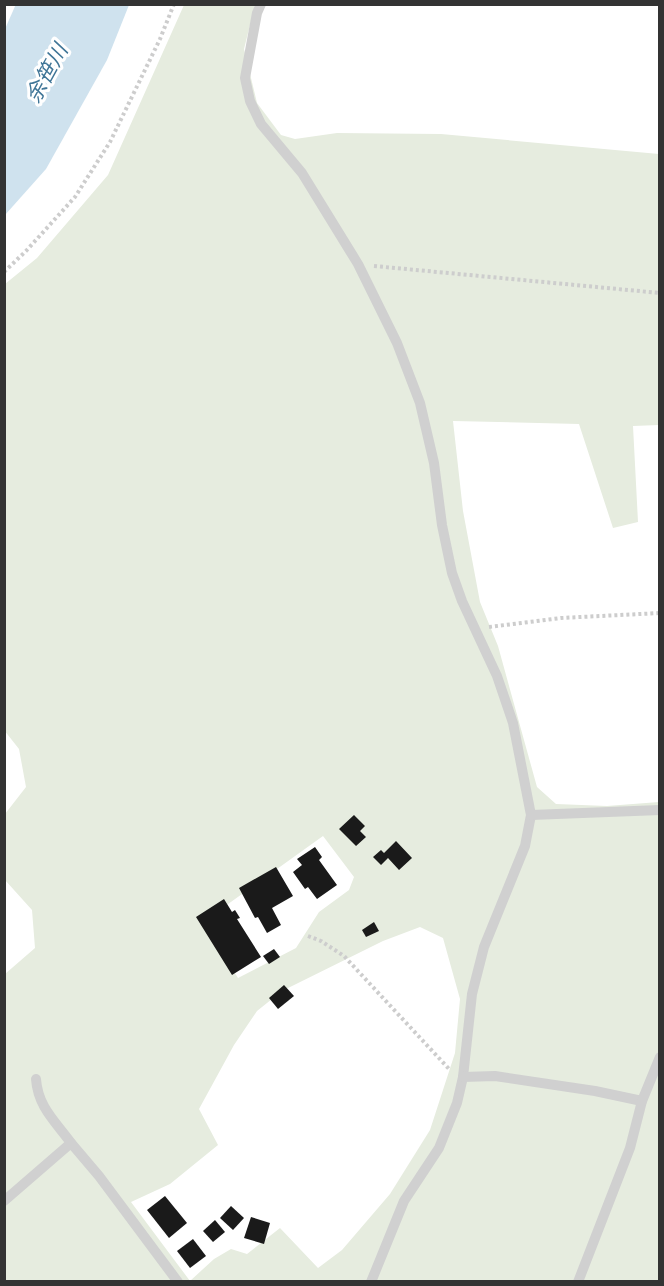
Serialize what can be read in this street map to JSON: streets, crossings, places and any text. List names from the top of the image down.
{
  "water": ["余笹川"]
}
